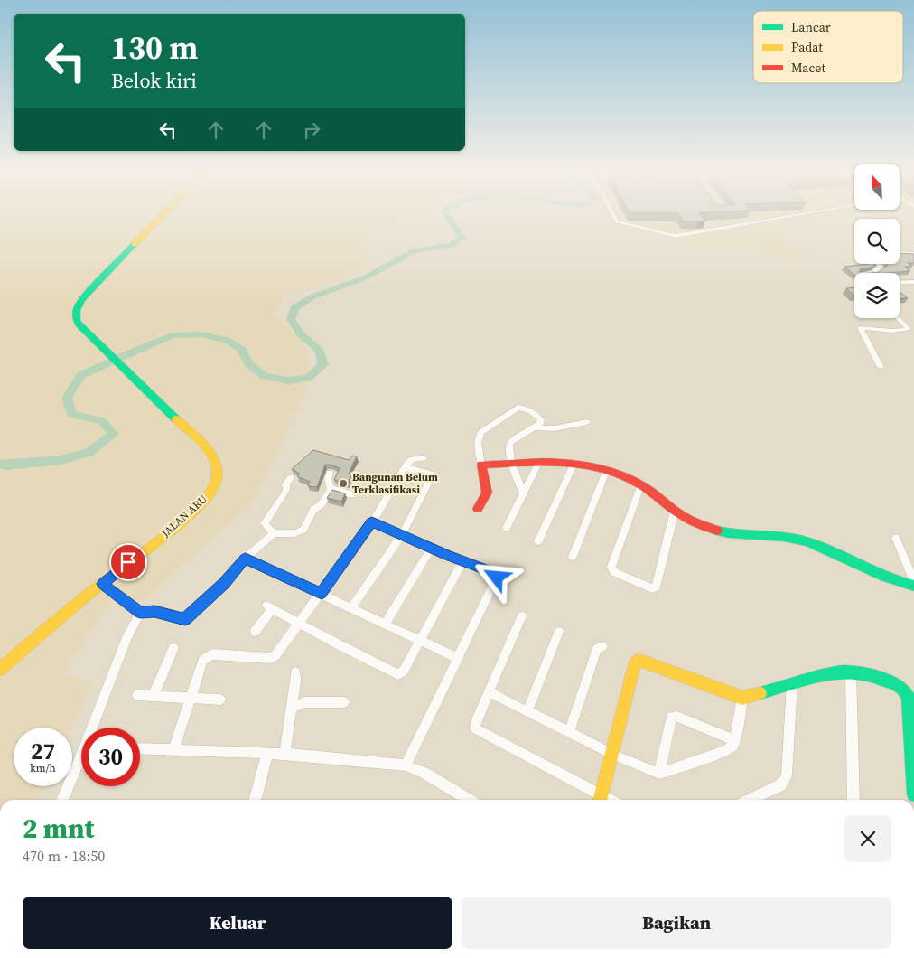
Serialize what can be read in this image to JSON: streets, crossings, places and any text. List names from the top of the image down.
{
  "streets": {
    "street": ["JALAN ARU"]
  },
  "places": ["Bangunan Belum Terklasifikasi"],
  "legend": ["Lancar", "Padat", "Macet"],
  "north": "top left",
  "page": {
    "turn": ["130 m", "Belok kiri"],
    "speed": "27 km/h",
    "limit": "30",
    "heading": ["2 mnt", "470 m · 18:50"],
    "buttons": ["Keluar", "Bagikan"]
  }
}
